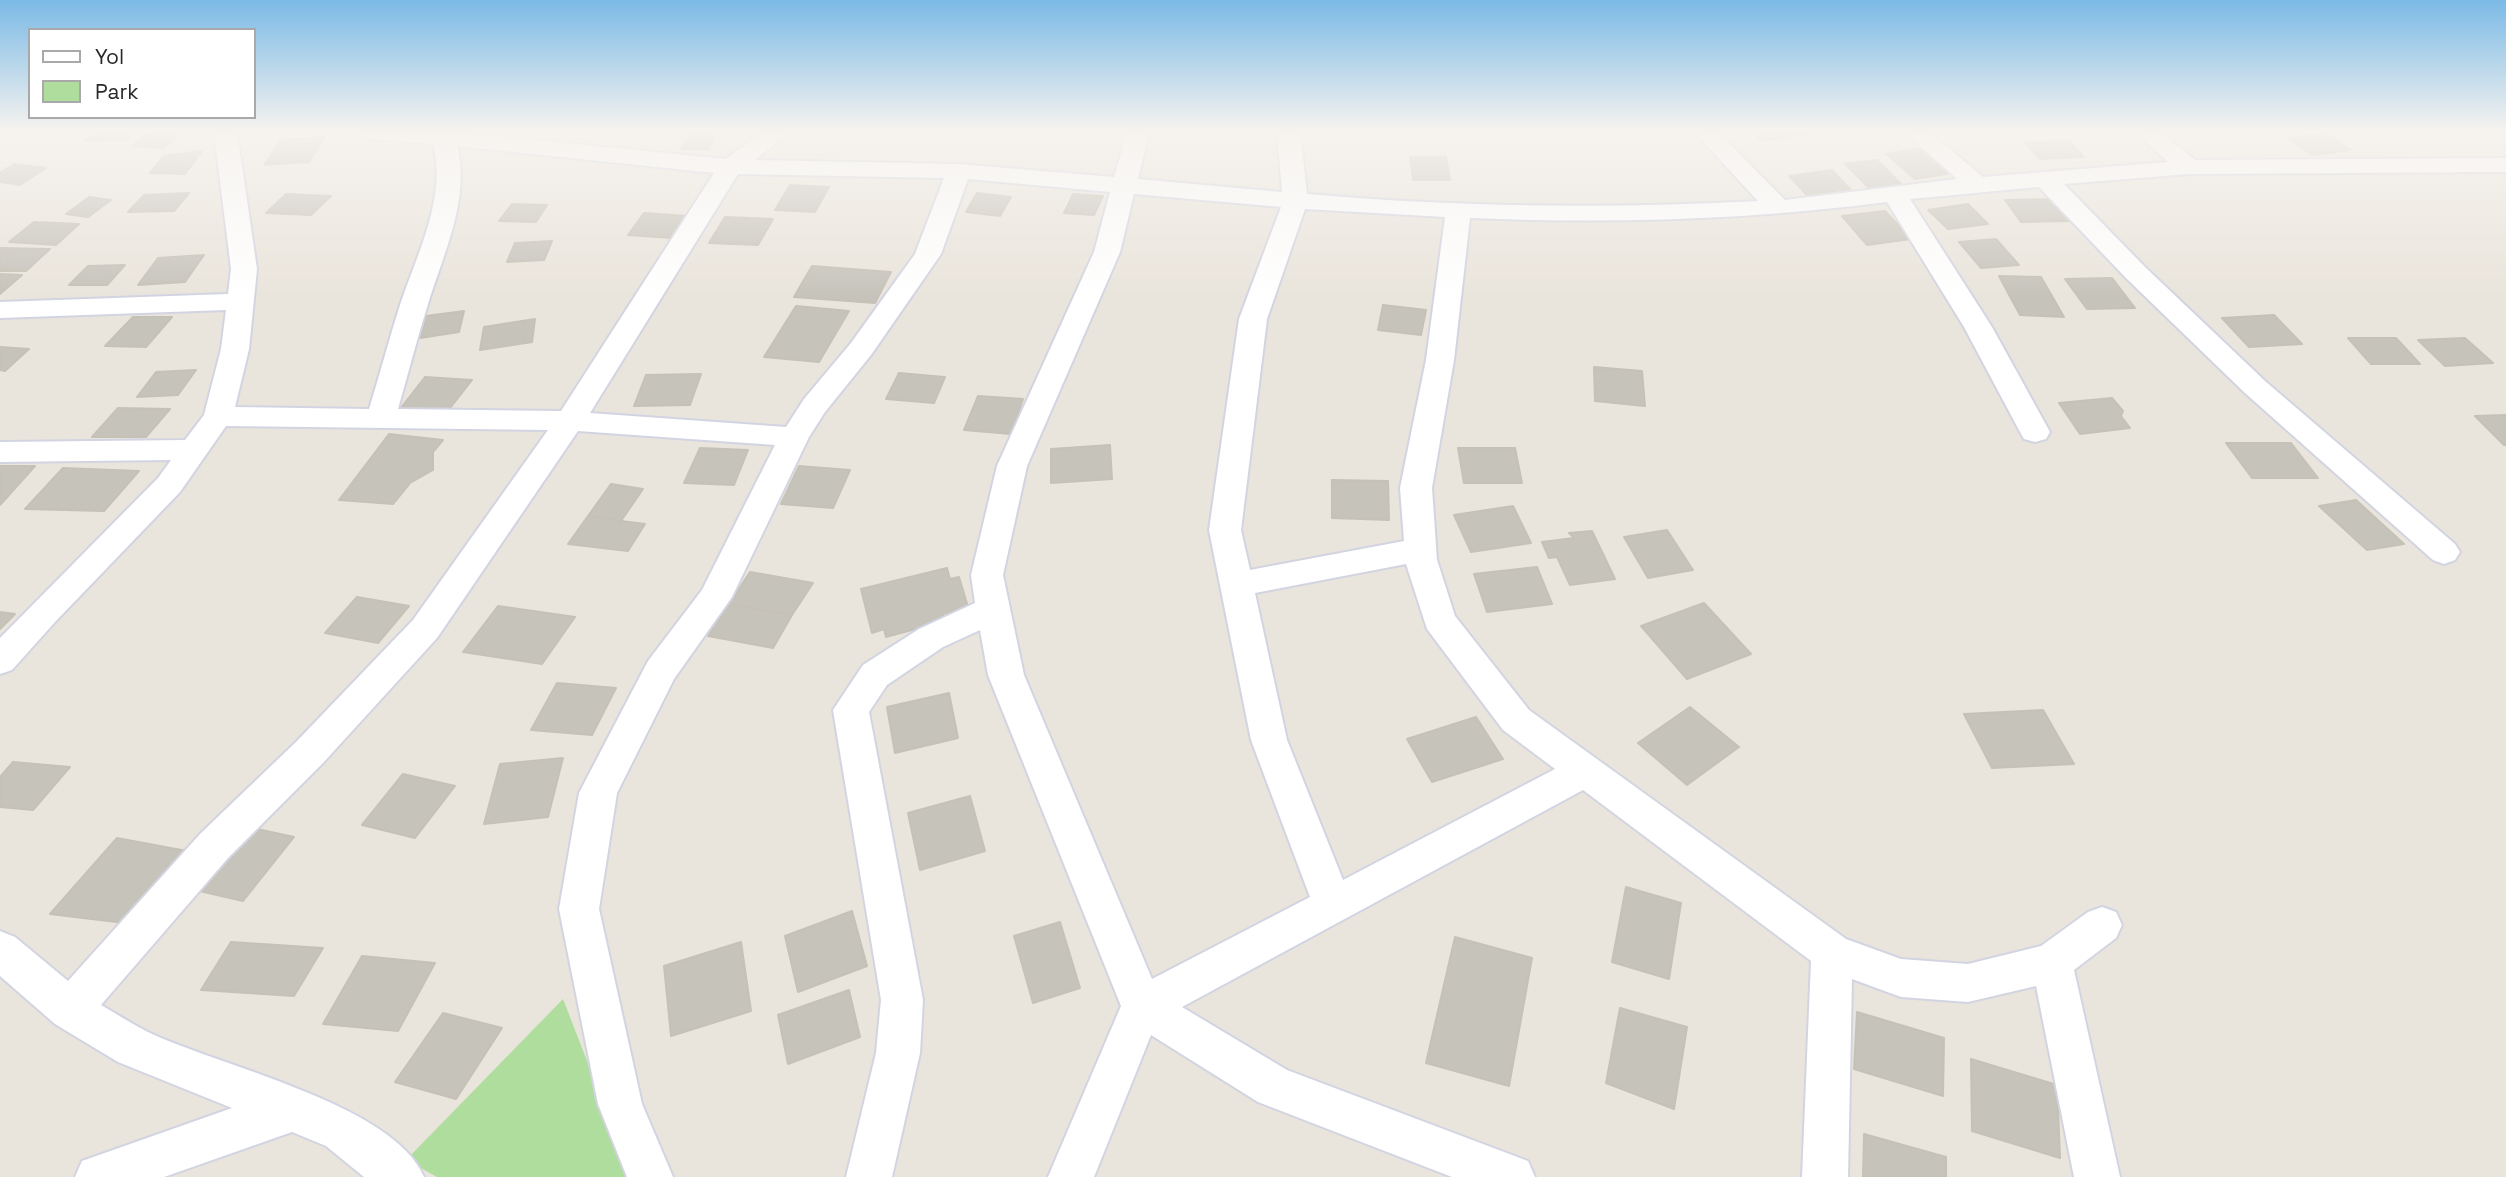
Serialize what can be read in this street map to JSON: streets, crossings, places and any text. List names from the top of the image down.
{
  "legend": ["Yol", "Park"]
}
